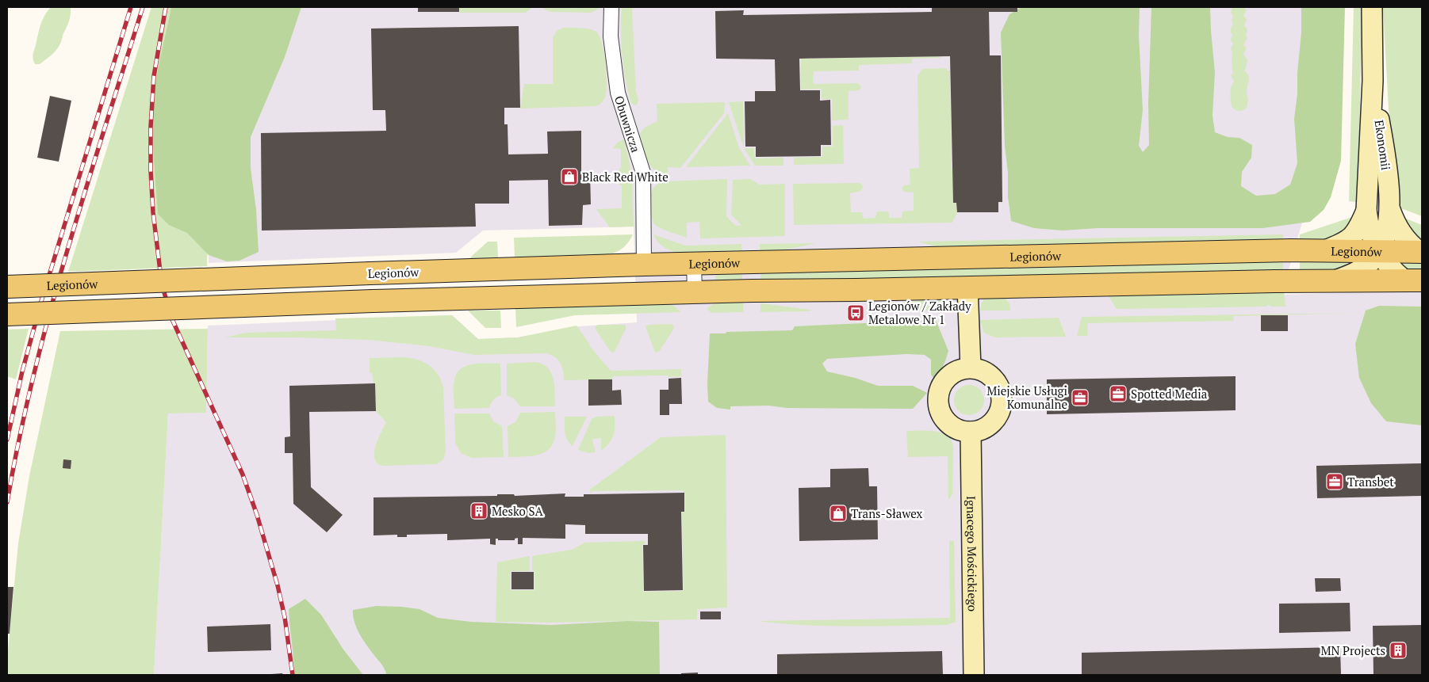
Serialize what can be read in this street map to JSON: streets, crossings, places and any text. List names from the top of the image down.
{
  "streets": {
    "main road": ["Legionów"],
    "street": ["Obuwnicza", "Ekonomii", "Ignacego Mościckiego"]
  },
  "crossings": [
    ["Obuwnicza", "Legionów"],
    ["Ekonomii", "Legionów"]
  ],
  "places": {
    "shop": ["Black Red White", "Trans-Sławex"],
    "bus stop": ["Legionów / Zakłady Metalowe Nr 1"],
    "office": ["Spotted Media", "Miejskie Usługi Komunalne", "Transbet"],
    "building": ["Mesko SA", "MN Projects"]
  }
}
